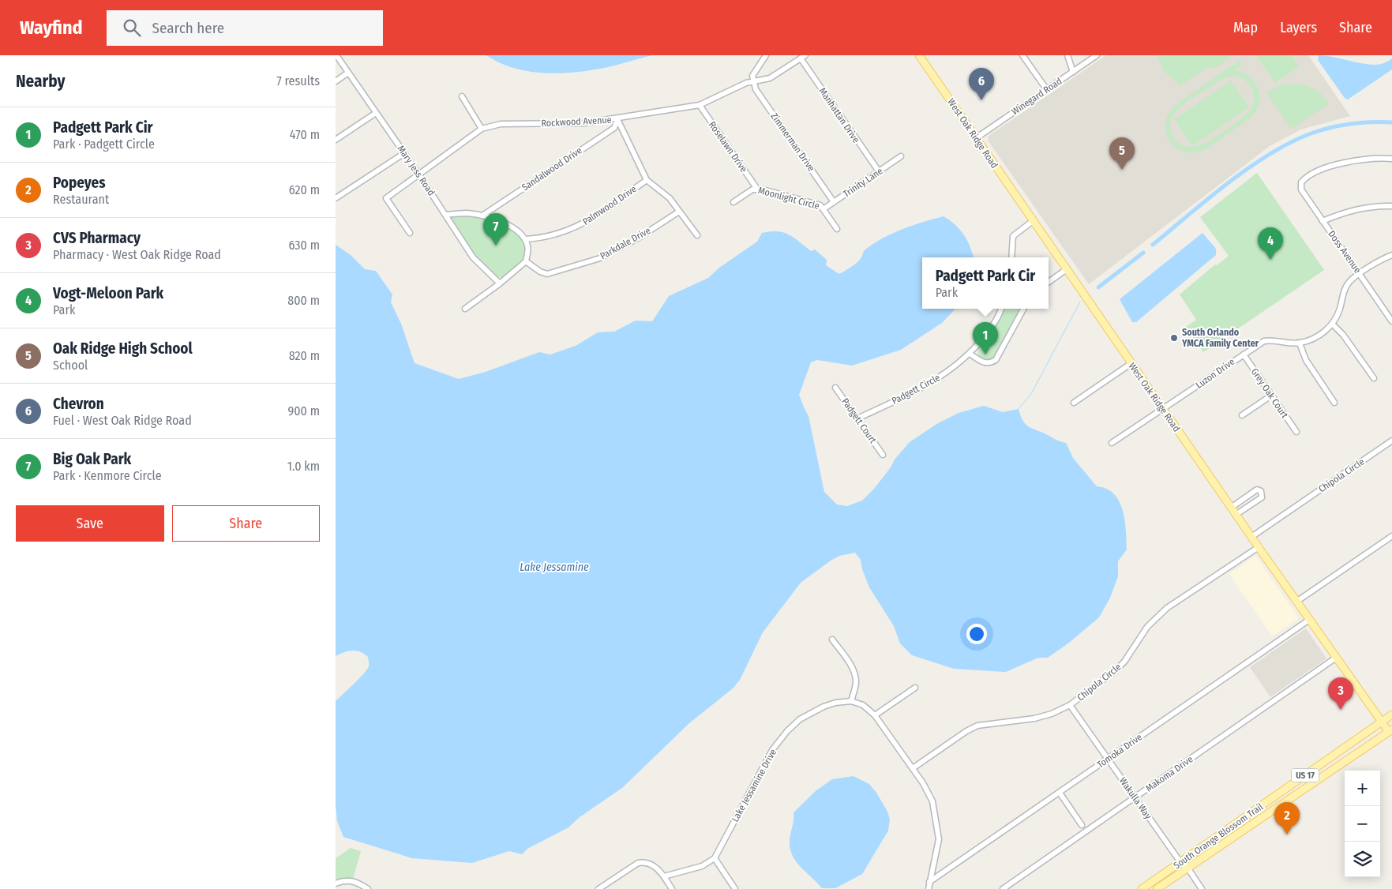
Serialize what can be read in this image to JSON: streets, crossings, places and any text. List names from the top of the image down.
{
  "streets": {
    "main road": ["West Oak Ridge Road", "US 17", "South Orange Blossom Trail"],
    "street": [
      "Winegard Road",
      "Manhattan Drive",
      "Rockwood Avenue",
      "Zimmerman Drive",
      "Roselawn Drive",
      "Sandalwood Drive",
      "Mary Jess Road",
      "Trinity Lane",
      "Moonlight Circle",
      "Palmwood Drive",
      "Parkdale Drive",
      "Doss Avenue",
      "Luzon Drive",
      "Padgett Circle",
      "Grey Oak Court",
      "Padgett Court",
      "Chipola Circle",
      "Tomoka Drive",
      "Makoma Drive",
      "Lake Jessamine Drive",
      "Wakulla Way"
    ]
  },
  "crossings": [
    ["Winegard Road", "West Oak Ridge Road"],
    ["Manhattan Drive", "Rockwood Avenue"],
    ["Manhattan Drive", "Trinity Lane"],
    ["Rockwood Avenue", "Zimmerman Drive"],
    ["Rockwood Avenue", "Roselawn Drive"],
    ["Rockwood Avenue", "Sandalwood Drive"],
    ["Rockwood Avenue", "Mary Jess Road"],
    ["West Oak Ridge Road", "Luzon Drive"],
    ["West Oak Ridge Road", "Chipola Circle"],
    ["West Oak Ridge Road", "Tomoka Drive"],
    ["West Oak Ridge Road", "Makoma Drive"],
    ["West Oak Ridge Road", "South Orange Blossom Trail"],
    ["Zimmerman Drive", "Trinity Lane"],
    ["Roselawn Drive", "Moonlight Circle"],
    ["Trinity Lane", "Moonlight Circle"],
    ["Doss Avenue", "Luzon Drive"],
    ["Luzon Drive", "Grey Oak Court"],
    ["Padgett Circle", "Padgett Court"],
    ["Chipola Circle", "Wakulla Way"],
    ["Tomoka Drive", "Wakulla Way"],
    ["Makoma Drive", "Wakulla Way"],
    ["Wakulla Way", "South Orange Blossom Trail"]
  ],
  "water": ["Lake Jessamine"],
  "places": ["South Orlando YMCA Family Center"],
  "page": {
    "header": "Wayfind",
    "search": "Search here",
    "nav": ["Map", "Layers", "Share"],
    "heading": ["Nearby", "7 results"],
    "pins": [
      "6",
      "5",
      "7",
      "4",
      "1",
      "3",
      "2"
    ],
    "list": [
      {
        "mark": "1",
        "name": "Padgett Park Cir",
        "note": "Park · Padgett Circle",
        "value": "470 m"
      },
      {
        "mark": "2",
        "name": "Popeyes",
        "note": "Restaurant",
        "value": "620 m"
      },
      {
        "mark": "3",
        "name": "CVS Pharmacy",
        "note": "Pharmacy · West Oak Ridge Road",
        "value": "630 m"
      },
      {
        "mark": "4",
        "name": "Vogt-Meloon Park",
        "note": "Park",
        "value": "800 m"
      },
      {
        "mark": "5",
        "name": "Oak Ridge High School",
        "note": "School",
        "value": "820 m"
      },
      {
        "mark": "6",
        "name": "Chevron",
        "note": "Fuel · West Oak Ridge Road",
        "value": "900 m"
      },
      {
        "mark": "7",
        "name": "Big Oak Park",
        "note": "Park · Kenmore Circle",
        "value": "1.0 km"
      }
    ],
    "popup": ["Padgett Park Cir", "Park"],
    "buttons": ["Save", "Share"],
    "map_buttons": ["+", "−"]
  }
}
